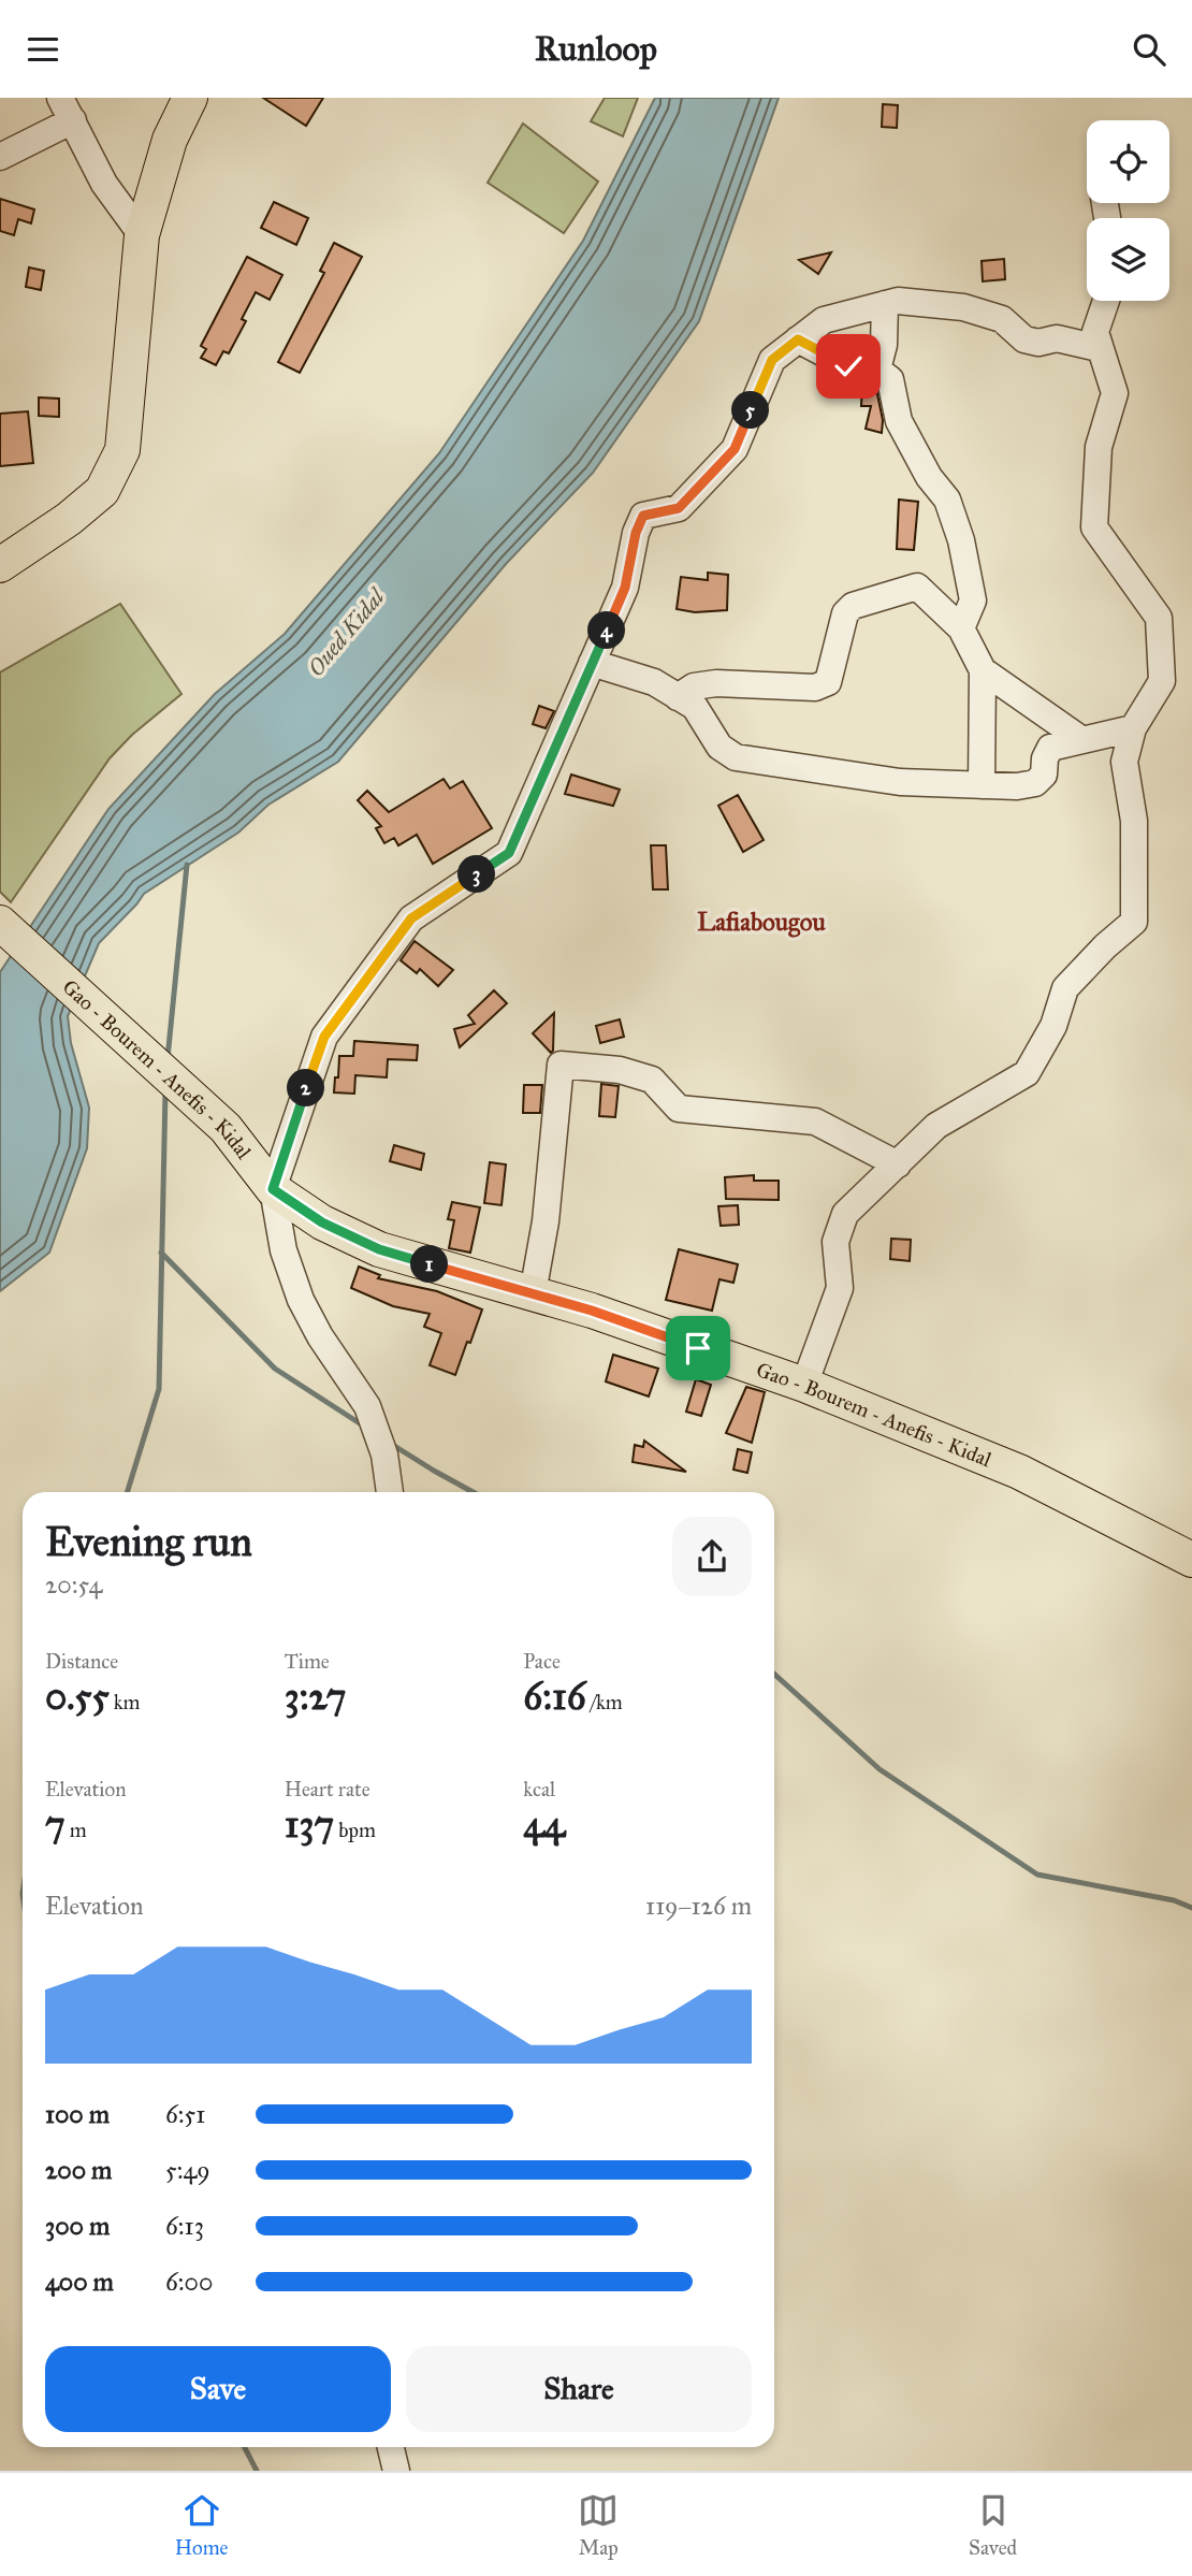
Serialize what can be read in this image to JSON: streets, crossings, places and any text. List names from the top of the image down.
{
  "streets": {
    "main road": ["Gao - Bourem - Anefis - Kidal"]
  },
  "districts": ["Lafiabougou"],
  "water": ["Oued Kidal"],
  "page": {
    "header": "Runloop",
    "pins": [
      "5",
      "4",
      "3",
      "2",
      "1"
    ],
    "heading": ["Evening run", "20:54"],
    "stats": [
      ["Distance", "0.55 km"],
      ["Time", "3:27"],
      ["Pace", "6:16 /km"],
      ["Elevation", "7 m"],
      ["Heart rate", "137 bpm"],
      ["kcal", "44"]
    ],
    "chart": ["Elevation", "119–126 m"],
    "list": [
      {
        "name": "100 m",
        "note": "6:51"
      },
      {
        "name": "200 m",
        "note": "5:49"
      },
      {
        "name": "300 m",
        "note": "6:13"
      },
      {
        "name": "400 m",
        "note": "6:00"
      }
    ],
    "buttons": ["Save", "Share"],
    "tabs": ["Home", "Map", "Saved"]
  }
}
